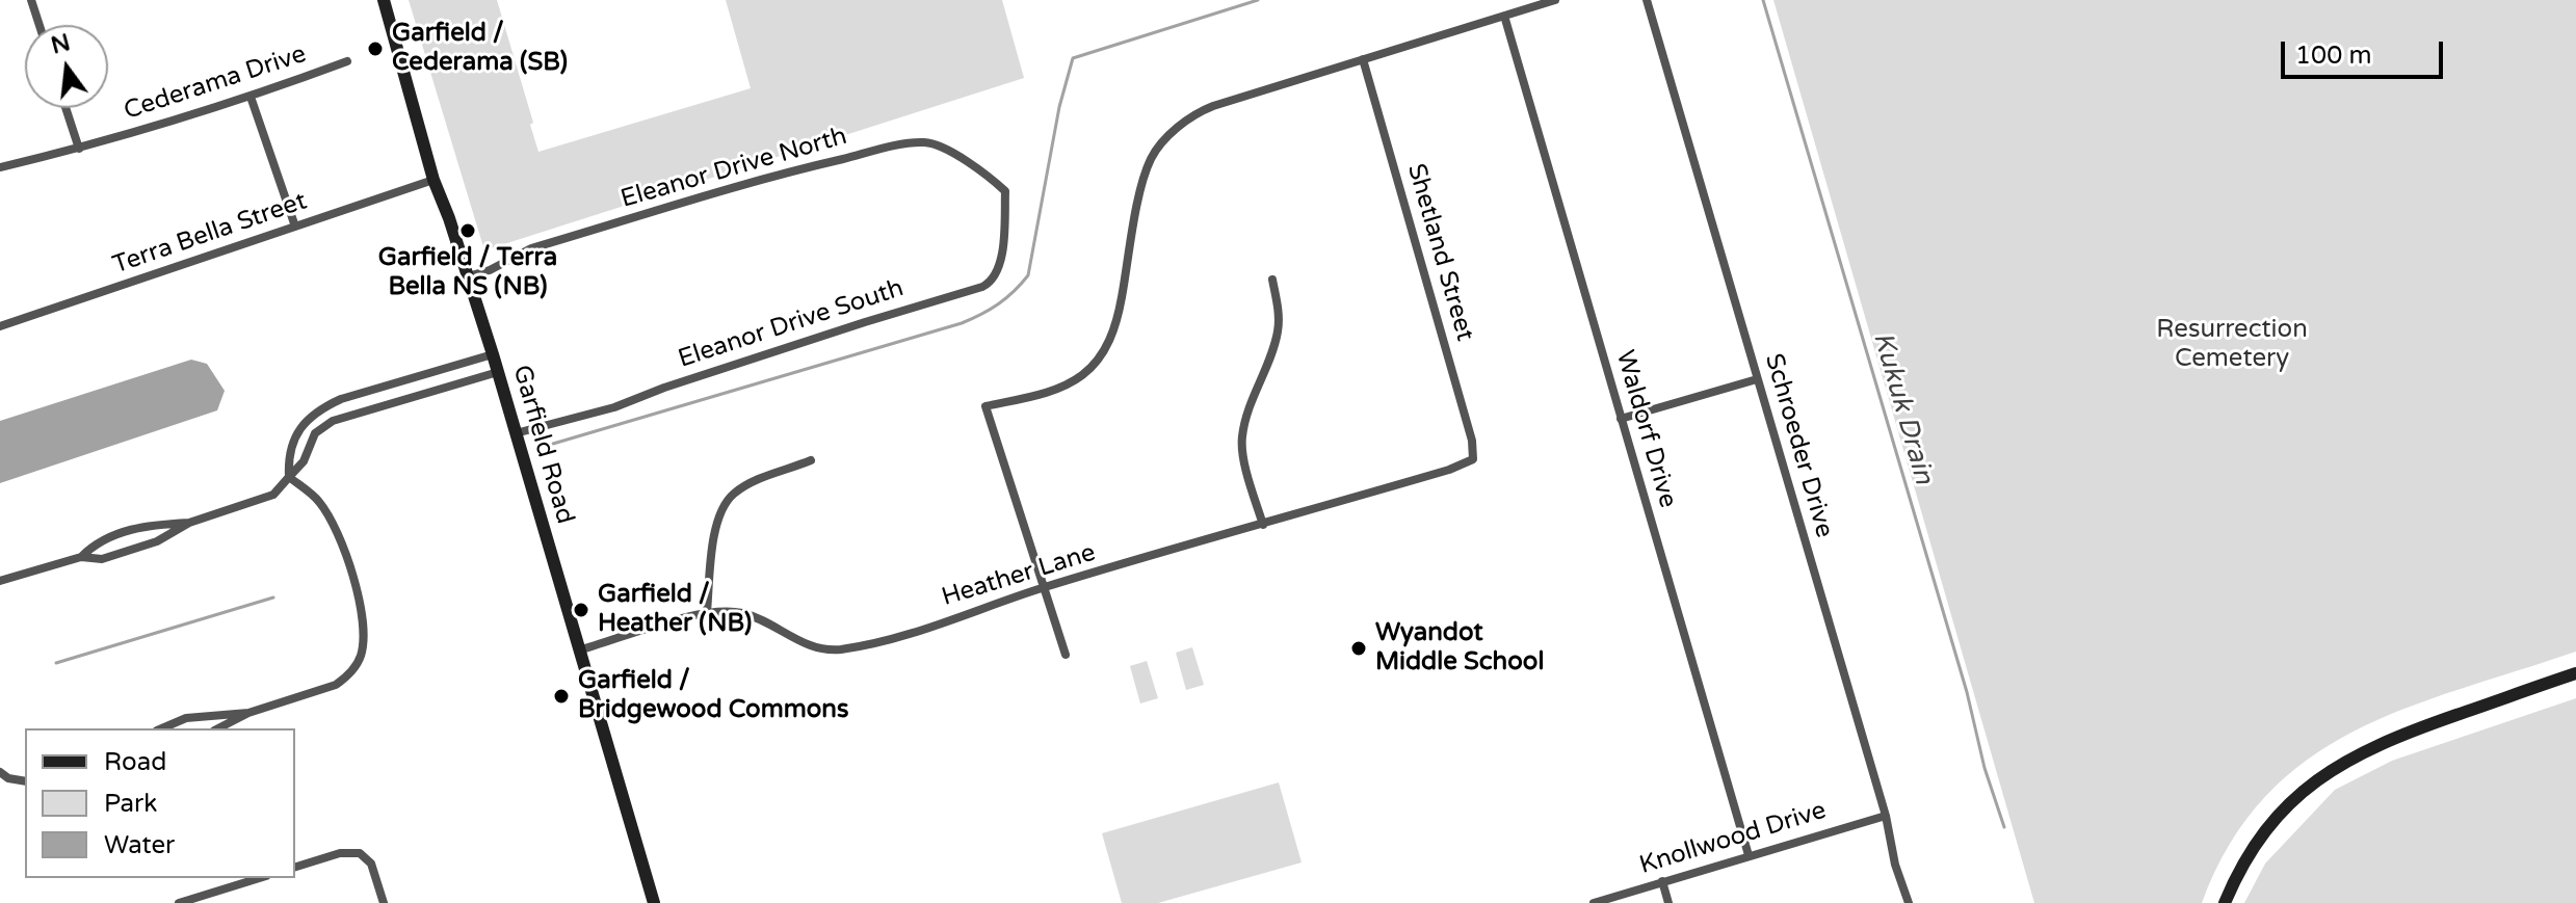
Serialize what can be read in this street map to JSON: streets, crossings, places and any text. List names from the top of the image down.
{
  "streets": {
    "main road": ["Garfield Road"],
    "street": [
      "Cederama Drive",
      "Eleanor Drive North",
      "Terra Bella Street",
      "Shetland Street",
      "Eleanor Drive South",
      "Waldorf Drive",
      "Schroeder Drive",
      "Heather Lane",
      "Knollwood Drive"
    ]
  },
  "crossings": [
    ["Eleanor Drive North", "Eleanor Drive South"],
    ["Eleanor Drive North", "Garfield Road"],
    ["Terra Bella Street", "Garfield Road"],
    ["Shetland Street", "Heather Lane"],
    ["Eleanor Drive South", "Garfield Road"],
    ["Waldorf Drive", "Knollwood Drive"],
    ["Garfield Road", "Heather Lane"],
    ["Schroeder Drive", "Knollwood Drive"]
  ],
  "water": ["Kukuk Drain"],
  "parks": ["Resurrection Cemetery"],
  "places": [
    "Garfield / Cederama (SB)",
    "Garfield / Terra Bella NS (NB)",
    "Garfield / Heather (NB)",
    "Wyandot Middle School",
    "Garfield / Bridgewood Commons"
  ],
  "legend": ["Road", "Park", "Water"],
  "scale_bar": "100 m",
  "north": "top"
}
